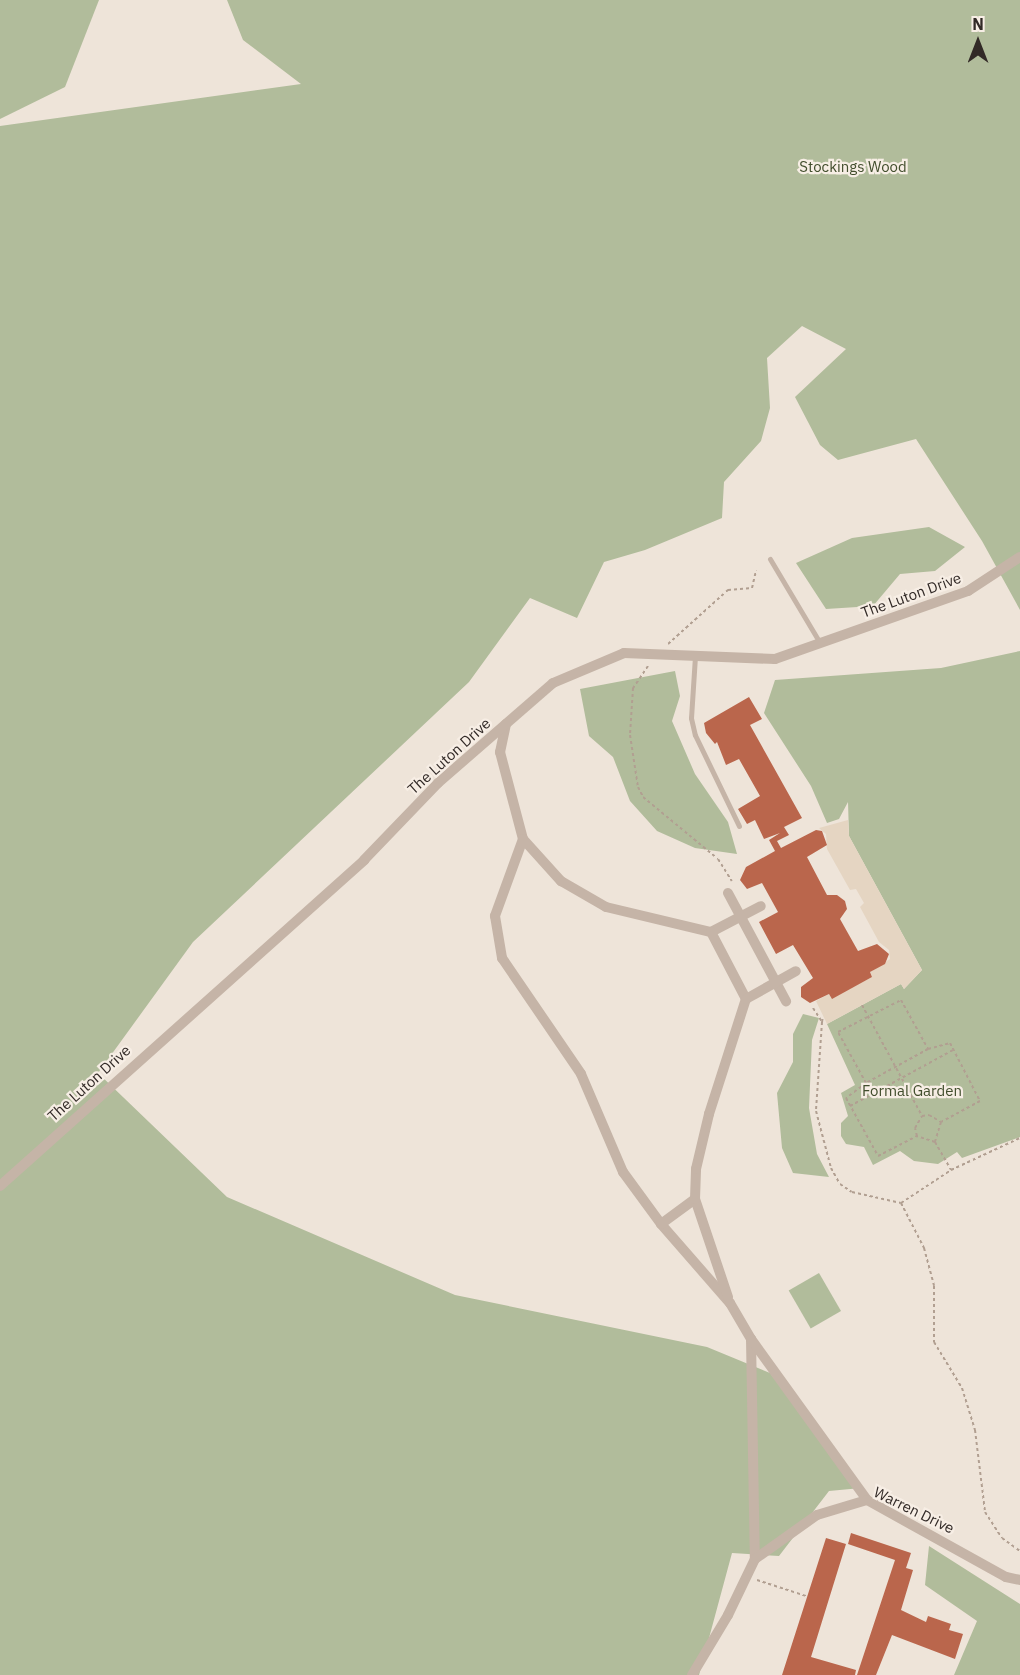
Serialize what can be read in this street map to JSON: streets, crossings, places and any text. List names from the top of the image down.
{
  "streets": {
    "street": ["The Luton Drive", "Warren Drive"]
  },
  "parks": ["Stockings Wood", "Formal Garden"],
  "north": "top"
}
